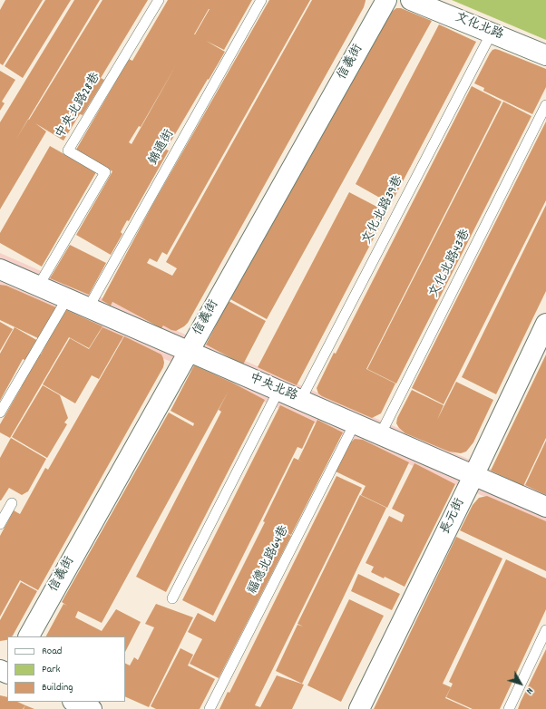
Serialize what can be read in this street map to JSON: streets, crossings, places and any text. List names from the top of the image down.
{
  "streets": {
    "street": [
      "文化北路",
      "信義街",
      "中央北路",
      "長元街"
    ],
    "lane": [
      "中央北路28巷",
      "錦通街",
      "文化北路39巷",
      "文化北路43巷",
      "福德北路64巷"
    ]
  },
  "crossings": [
    ["文化北路", "文化北路39巷"],
    ["信義街", "中央北路"],
    ["中央北路28巷", "中央北路"],
    ["錦通街", "中央北路"],
    ["文化北路39巷", "中央北路"],
    ["文化北路43巷", "中央北路"],
    ["中央北路", "長元街"],
    ["中央北路", "福德北路64巷"]
  ],
  "legend": ["Road", "Park", "Building"],
  "north": "bottom right"
}
